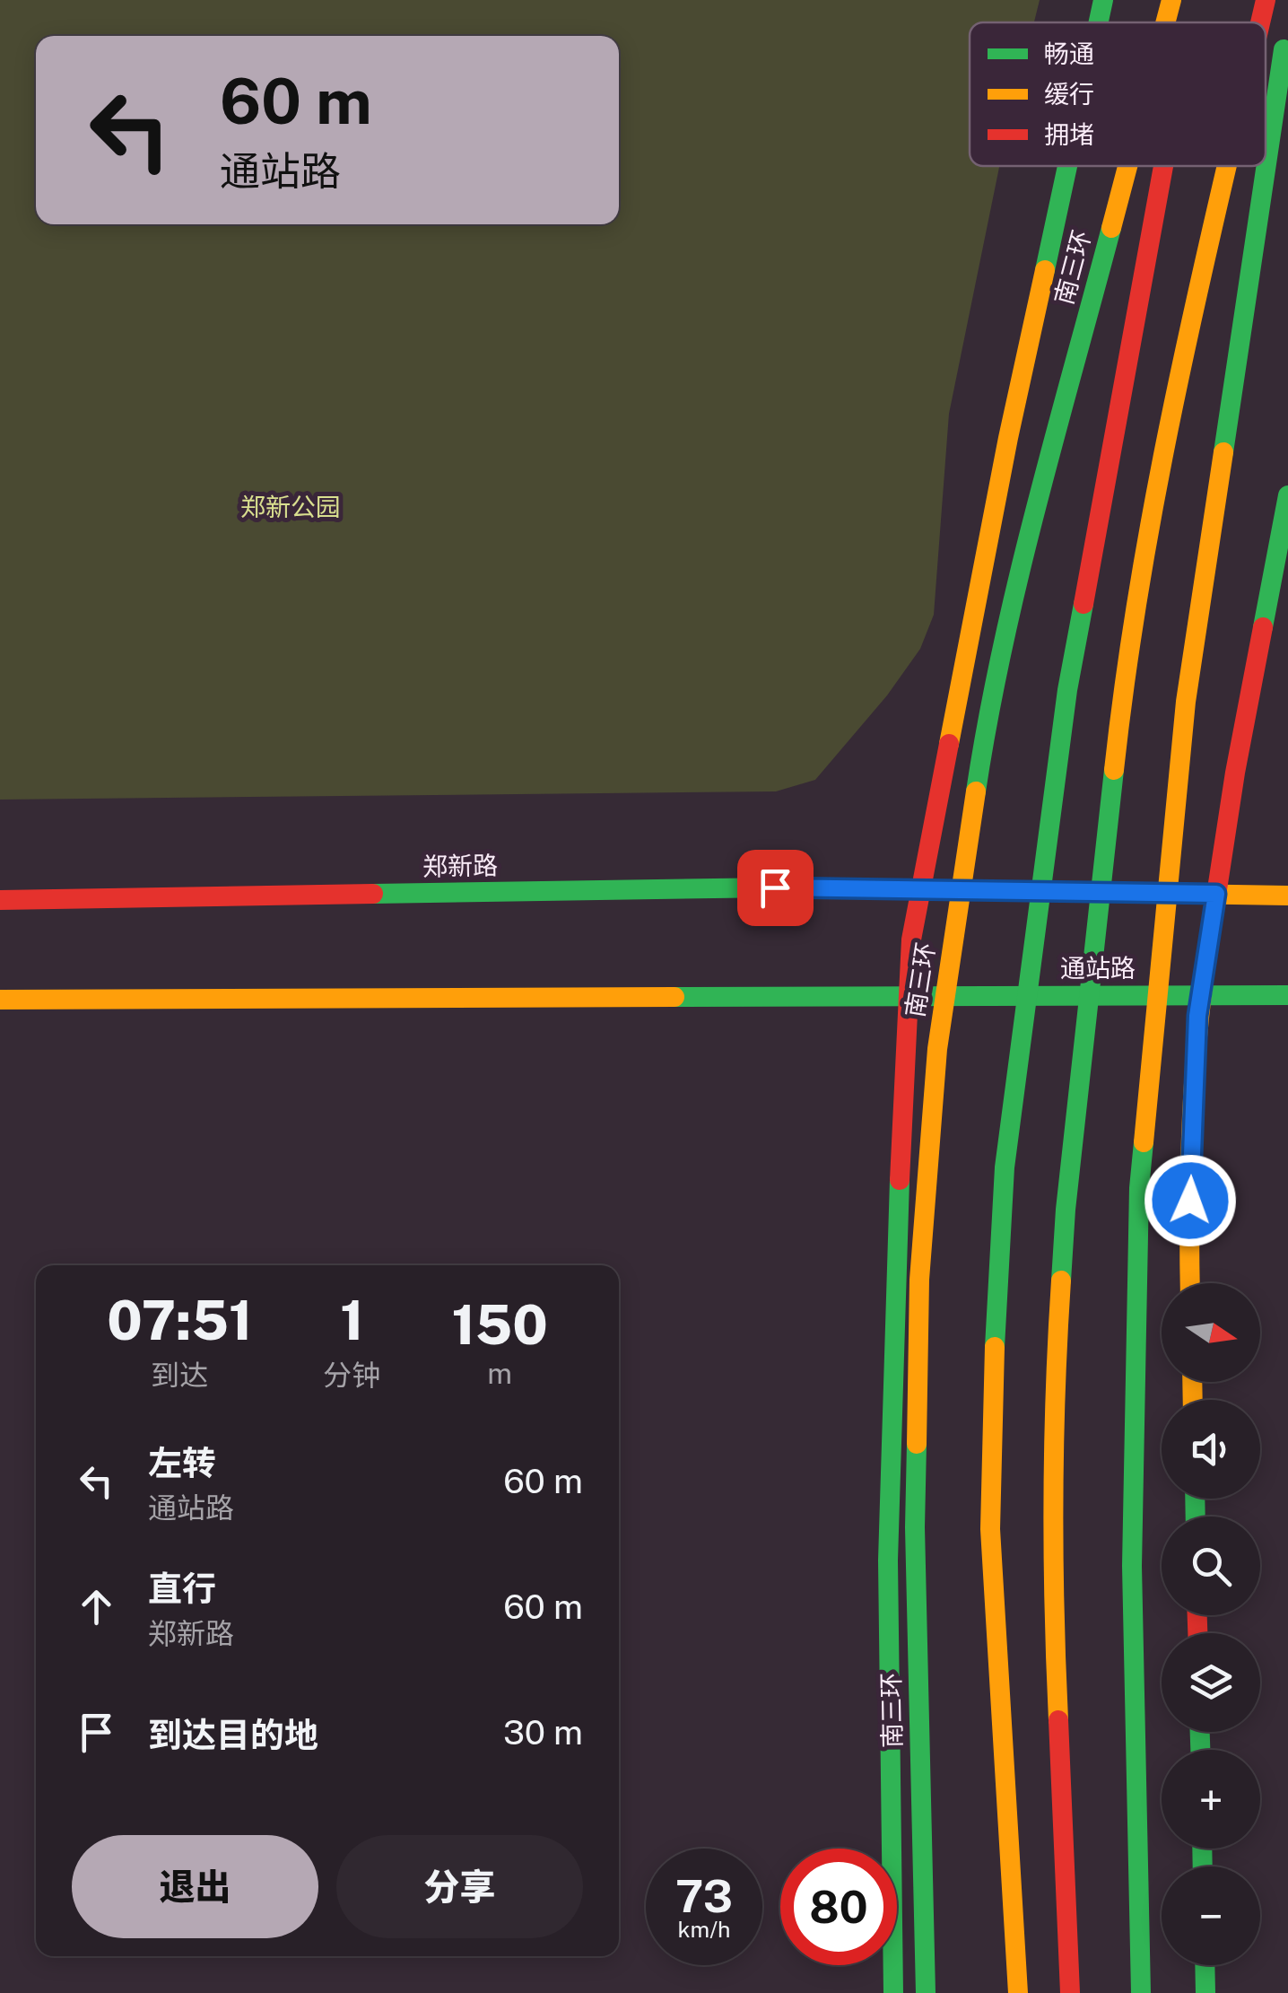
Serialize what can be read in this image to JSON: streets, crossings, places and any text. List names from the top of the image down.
{
  "streets": {
    "main road": ["南三环", "郑新路", "通站路"]
  },
  "parks": ["郑新公园"],
  "legend": ["畅通", "缓行", "拥堵"],
  "north": "right",
  "page": {
    "turn": ["60 m", "通站路"],
    "eta": [
      "07:51",
      "到达",
      "1",
      "分钟",
      "150",
      "m"
    ],
    "map_buttons": ["+", "−"],
    "list": [
      {
        "name": "左转",
        "note": "通站路",
        "value": "60 m"
      },
      {
        "name": "直行",
        "note": "郑新路",
        "value": "60 m"
      },
      {
        "name": "到达目的地",
        "value": "30 m"
      }
    ],
    "buttons": ["退出", "分享"],
    "speed": "73 km/h",
    "limit": "80"
  }
}
